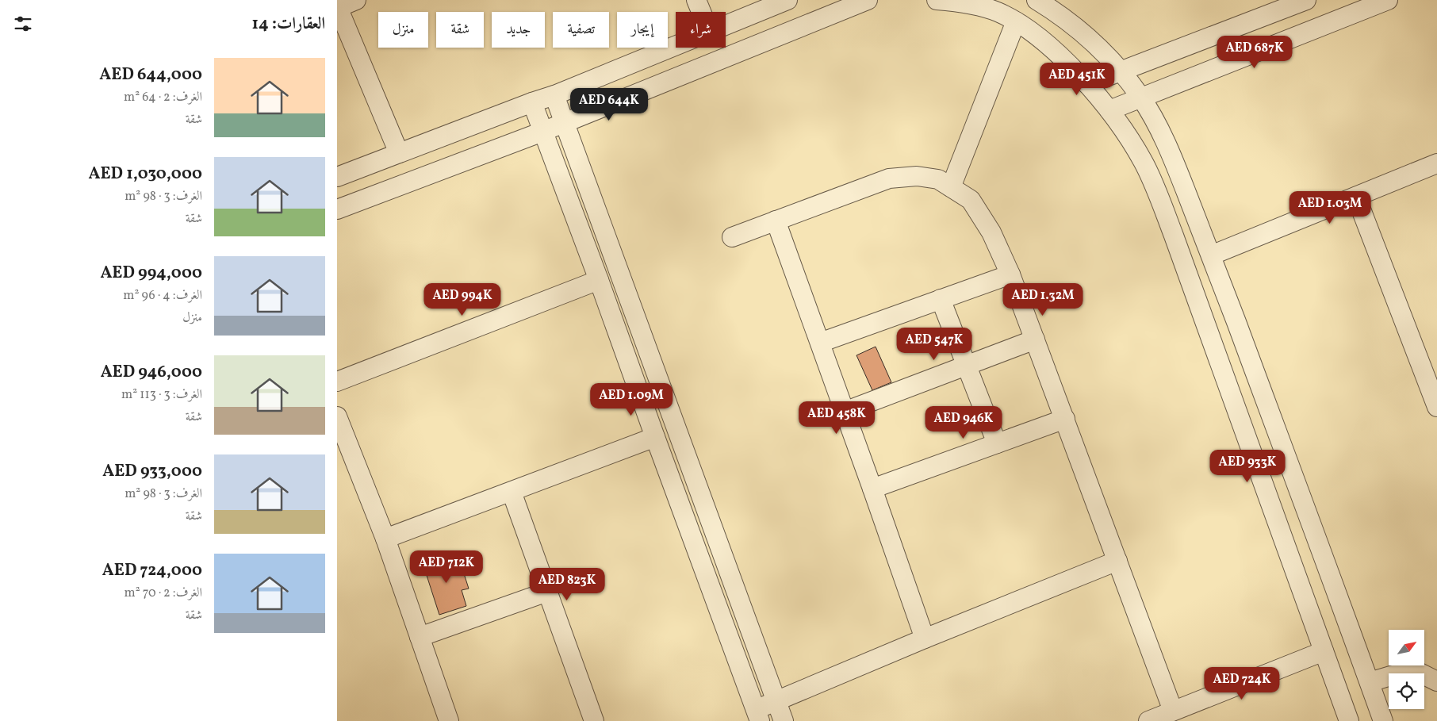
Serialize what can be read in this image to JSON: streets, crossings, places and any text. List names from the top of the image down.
{
  "north": "top right",
  "page": {
    "heading": "العقارات: 14",
    "chip": [
      "شراء",
      "إيجار",
      "تصفية",
      "جديد",
      "شقة",
      "منزل"
    ],
    "price": [
      "AED 687K",
      "AED 451K",
      "AED 644K",
      "AED 1.03M",
      "AED 994K",
      "AED 1.32M",
      "AED 547K",
      "AED 1.09M",
      "AED 458K",
      "AED 946K",
      "AED 933K",
      "AED 712K",
      "AED 823K",
      "AED 724K"
    ],
    "list": [
      {
        "name": "AED 644,000",
        "note": "الغرف: 2 · 64 m² · شقة"
      },
      {
        "name": "AED 1,030,000",
        "note": "الغرف: 3 · 98 m² · شقة"
      },
      {
        "name": "AED 994,000",
        "note": "الغرف: 4 · 96 m² · منزل"
      },
      {
        "name": "AED 946,000",
        "note": "الغرف: 3 · 113 m² · شقة"
      },
      {
        "name": "AED 933,000",
        "note": "الغرف: 3 · 98 m² · شقة"
      },
      {
        "name": "AED 724,000",
        "note": "الغرف: 2 · 70 m² · شقة"
      }
    ]
  }
}
